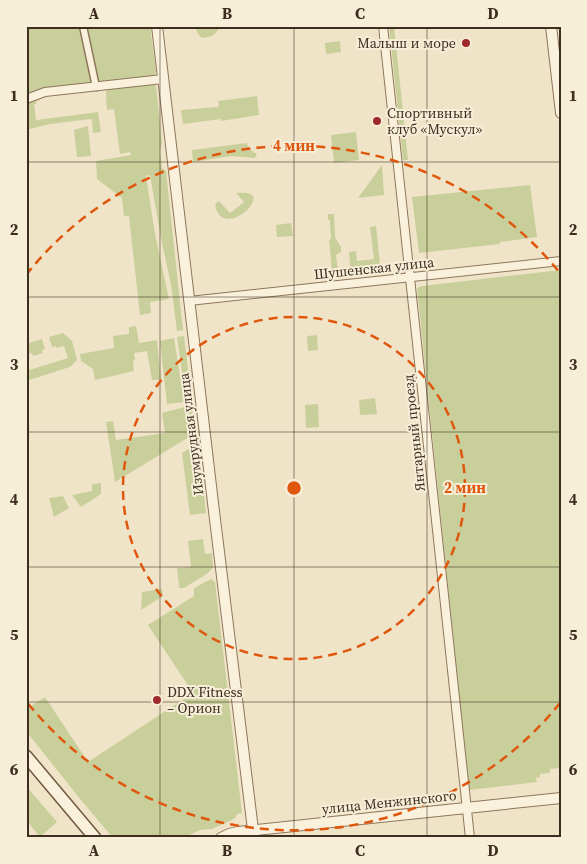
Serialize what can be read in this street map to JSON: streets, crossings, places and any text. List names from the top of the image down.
{
  "streets": {
    "street": [
      "Шушенская улица",
      "Янтарный проезд",
      "Изумрудная улица",
      "улица Менжинского"
    ]
  },
  "crossings": [
    ["Шушенская улица", "Янтарный проезд"],
    ["Шушенская улица", "Изумрудная улица"],
    ["Янтарный проезд", "улица Менжинского"],
    ["Изумрудная улица", "улица Менжинского"]
  ],
  "places": ["Малыш и море", "Спортивный клуб «Мускул»", "DDX Fitness – Орион"],
  "grid": {
    "columns": [
      "A",
      "B",
      "C",
      "D"
    ],
    "rows": [
      "1",
      "2",
      "3",
      "4",
      "5",
      "6"
    ]
  },
  "rings": ["4 мин", "2 мин"]
}
